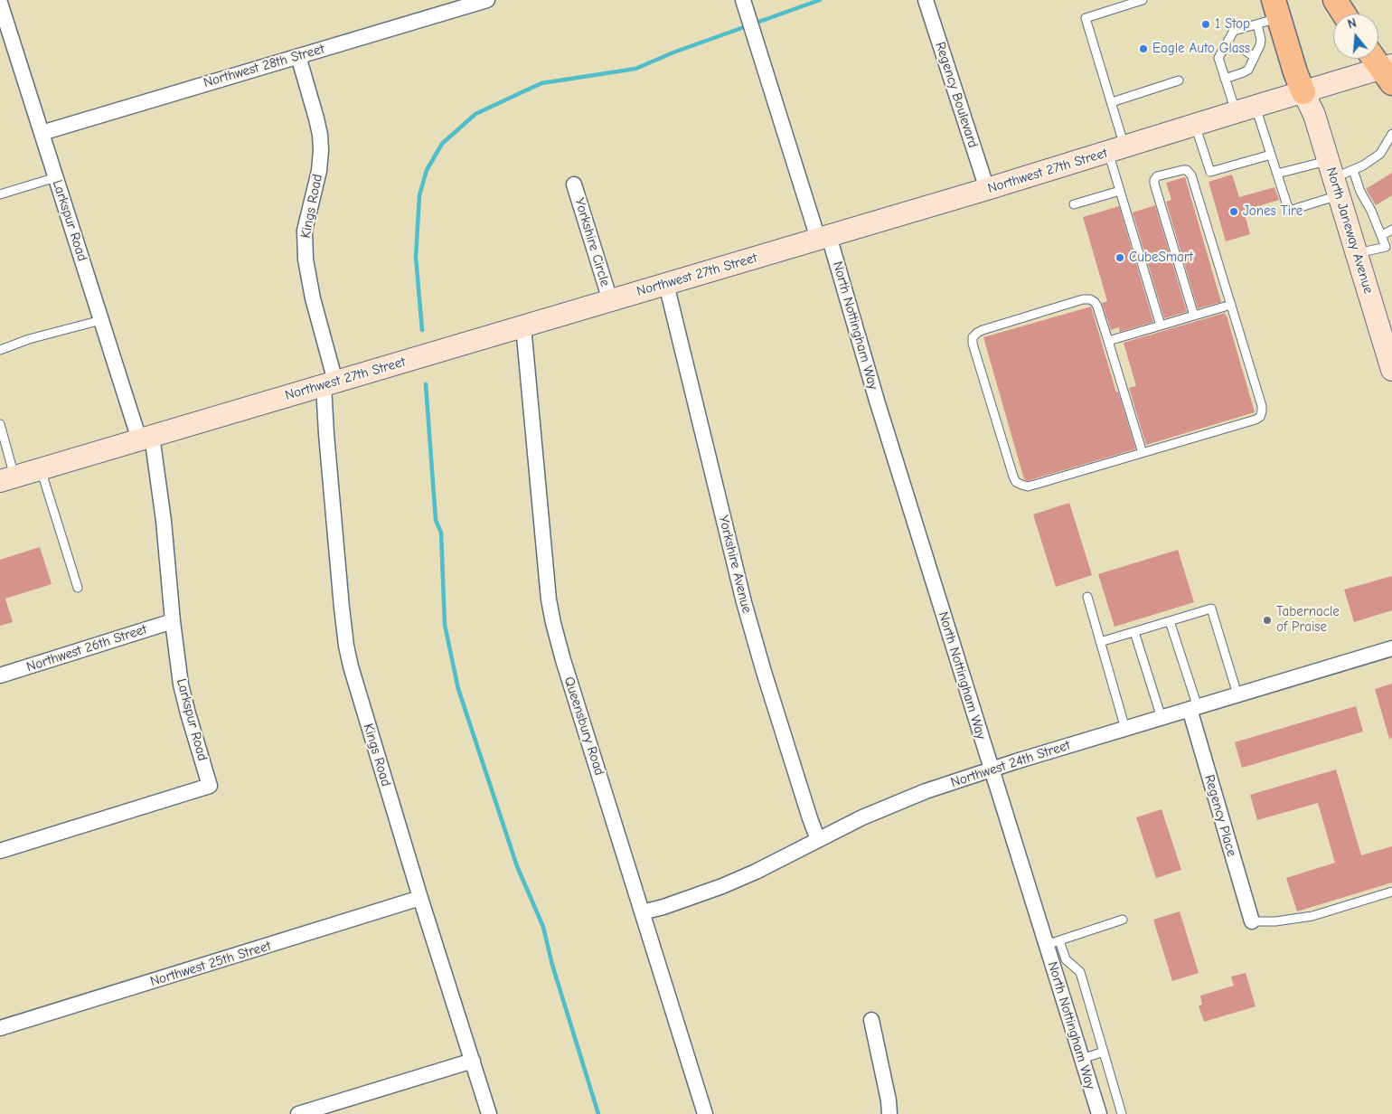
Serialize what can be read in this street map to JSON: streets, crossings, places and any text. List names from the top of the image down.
{
  "streets": {
    "main road": ["Northwest 27th Street", "North Janeway Avenue"],
    "street": [
      "Northwest 28th Street",
      "Regency Boulevard",
      "Kings Road",
      "Larkspur Road",
      "Yorkshire Circle",
      "North Nottingham Way",
      "Yorkshire Avenue",
      "Northwest 26th Street",
      "Queensbury Road",
      "Northwest 24th Street",
      "Regency Place",
      "Northwest 25th Street"
    ]
  },
  "crossings": [
    ["Northwest 28th Street", "Kings Road"],
    ["Northwest 28th Street", "Larkspur Road"],
    ["Regency Boulevard", "Northwest 27th Street"],
    ["Northwest 27th Street", "Kings Road"],
    ["Northwest 27th Street", "Larkspur Road"],
    ["Northwest 27th Street", "North Janeway Avenue"],
    ["Northwest 27th Street", "Yorkshire Circle"],
    ["Northwest 27th Street", "North Nottingham Way"],
    ["Northwest 27th Street", "Yorkshire Avenue"],
    ["Northwest 27th Street", "Queensbury Road"],
    ["Kings Road", "Northwest 25th Street"],
    ["Larkspur Road", "Northwest 26th Street"],
    ["North Nottingham Way", "Northwest 24th Street"],
    ["Yorkshire Avenue", "Northwest 24th Street"],
    ["Queensbury Road", "Northwest 24th Street"],
    ["Northwest 24th Street", "Regency Place"]
  ],
  "places": [
    "1 Stop",
    "Eagle Auto Glass",
    "Jones Tire",
    "CubeSmart",
    "Tabernacle of Praise"
  ],
  "north": "top"
}
